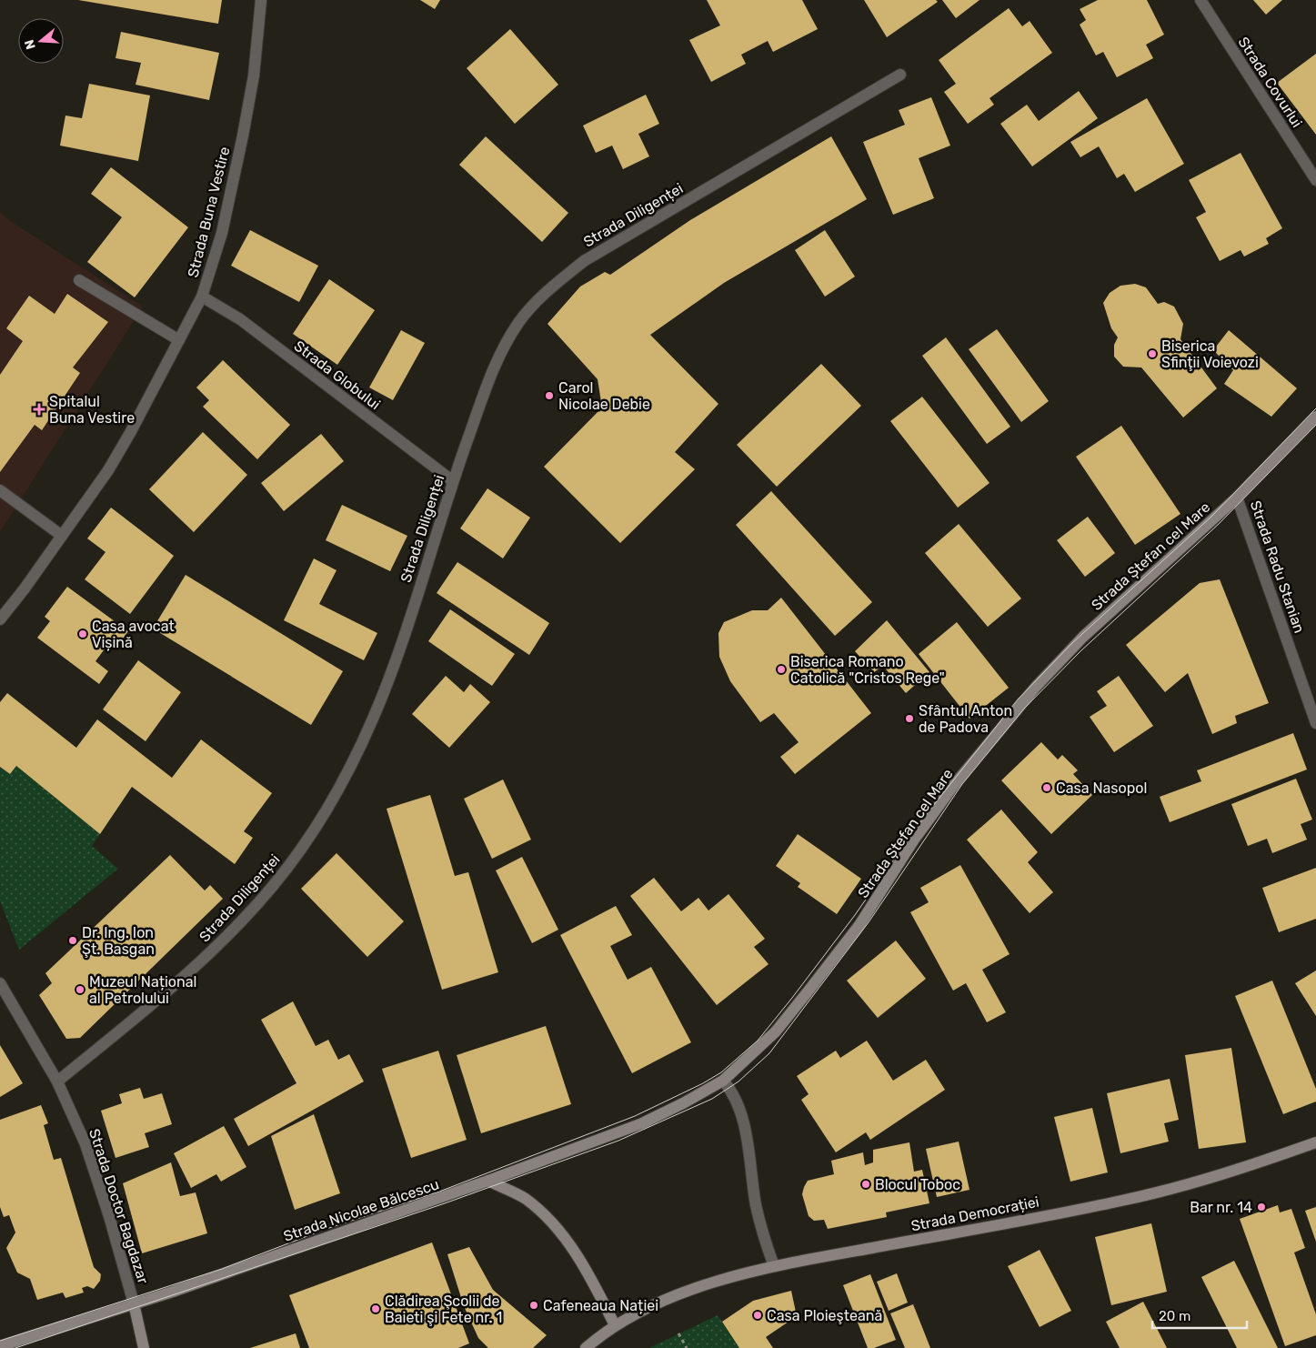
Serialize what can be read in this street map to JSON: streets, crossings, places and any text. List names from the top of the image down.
{
  "streets": {
    "main road": [
      "Strada Ștefan cel Mare",
      "Strada Doctor Bagdazar",
      "Strada Nicolae Bălcescu",
      "Strada Democrației"
    ],
    "street": [
      "Strada Covurlui",
      "Strada Buna Vestire",
      "Strada Diligenței",
      "Strada Globului",
      "Strada Radu Stanian"
    ]
  },
  "crossings": [
    ["Strada Buna Vestire", "Strada Globului"],
    ["Strada Diligenței", "Strada Globului"],
    ["Strada Diligenței", "Strada Doctor Bagdazar"],
    ["Strada Ștefan cel Mare", "Strada Radu Stanian"],
    ["Strada Ștefan cel Mare", "Strada Nicolae Bălcescu"],
    ["Strada Doctor Bagdazar", "Strada Nicolae Bălcescu"]
  ],
  "places": {
    "other": [
      "Biserica Sfinţii Voievozi",
      "Carol Nicolae Debie",
      "Casa avocat Vișină",
      "Biserica Romano Catolică \"Cristos Rege\"",
      "Sfântul Anton de Padova",
      "Casa Nasopol",
      "Dr. Ing. Ion Şt. Basgan",
      "Muzeul Național al Petrolului",
      "Blocul Toboc",
      "Bar nr. 14",
      "Cafeneaua Nației",
      "Clădirea Şcolii de Baieti şi Fete nr. 1",
      "Casa Ploieşteană"
    ],
    "health": ["Spitalul Buna Vestire"]
  },
  "scale_bar": "20 m",
  "north": "left"
}
